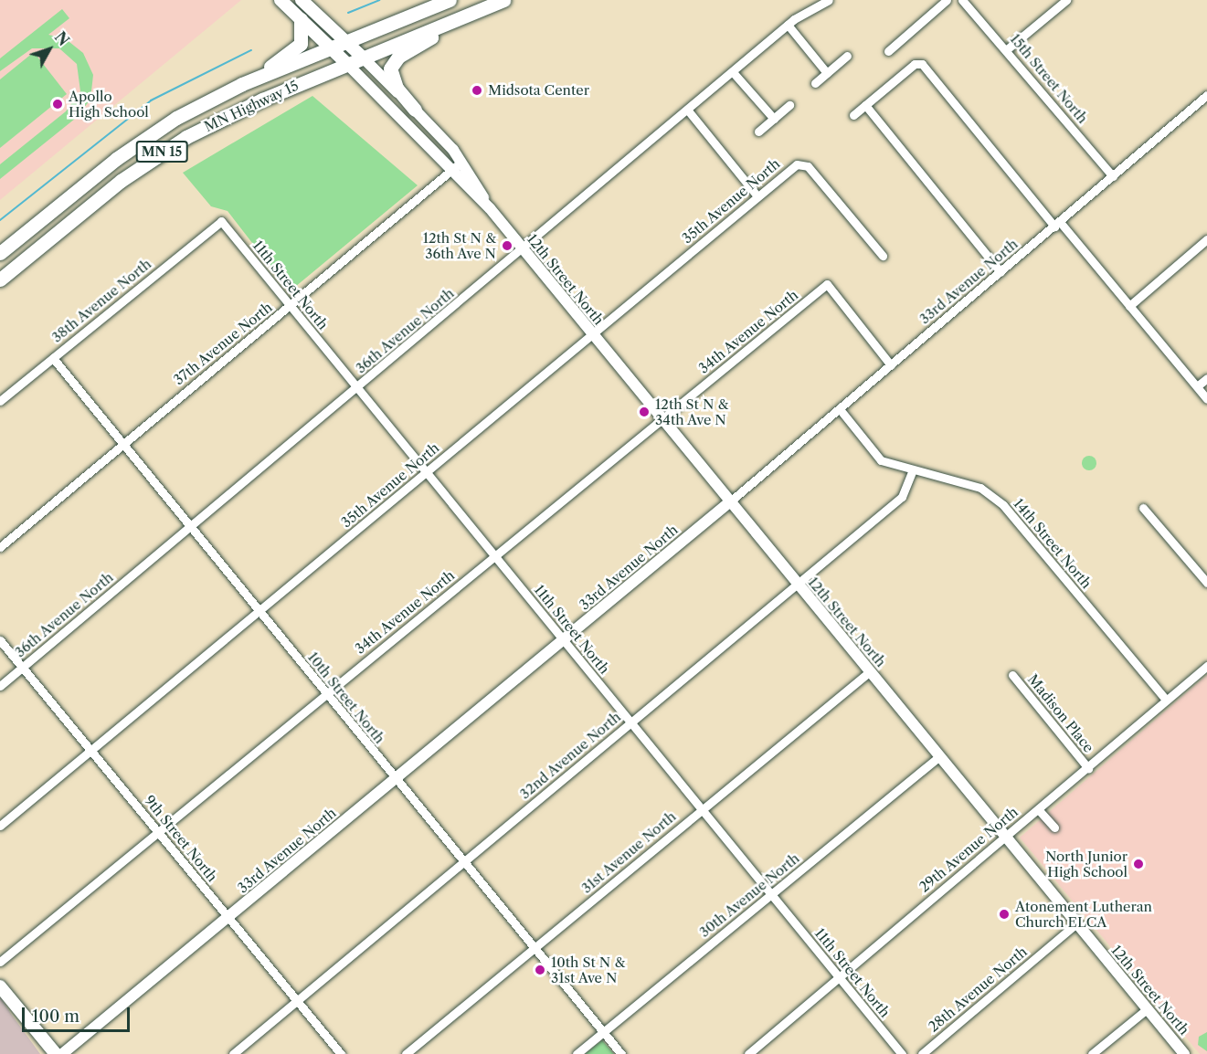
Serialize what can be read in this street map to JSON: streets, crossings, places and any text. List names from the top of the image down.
{
  "streets": {
    "highway": ["MN Highway 15", "MN 15"],
    "main road": ["12th Street North"],
    "street": [
      "15th Street North",
      "35th Avenue North",
      "33rd Avenue North",
      "11th Street North",
      "38th Avenue North",
      "36th Avenue North",
      "34th Avenue North",
      "37th Avenue North",
      "14th Street North",
      "10th Street North",
      "Madison Place",
      "32nd Avenue North",
      "9th Street North",
      "29th Avenue North",
      "31st Avenue North",
      "30th Avenue North",
      "28th Avenue North"
    ]
  },
  "crossings": [
    ["15th Street North", "33rd Avenue North"],
    ["MN Highway 15", "12th Street North"],
    ["35th Avenue North", "12th Street North"],
    ["35th Avenue North", "11th Street North"],
    ["35th Avenue North", "10th Street North"],
    ["35th Avenue North", "9th Street North"],
    ["12th Street North", "33rd Avenue North"],
    ["12th Street North", "36th Avenue North"],
    ["12th Street North", "34th Avenue North"],
    ["12th Street North", "37th Avenue North"],
    ["12th Street North", "32nd Avenue North"],
    ["12th Street North", "29th Avenue North"],
    ["12th Street North", "31st Avenue North"],
    ["12th Street North", "30th Avenue North"],
    ["12th Street North", "28th Avenue North"],
    ["33rd Avenue North", "11th Street North"],
    ["33rd Avenue North", "34th Avenue North"],
    ["33rd Avenue North", "14th Street North"],
    ["33rd Avenue North", "10th Street North"],
    ["33rd Avenue North", "9th Street North"],
    ["11th Street North", "38th Avenue North"],
    ["11th Street North", "36th Avenue North"],
    ["11th Street North", "34th Avenue North"],
    ["11th Street North", "37th Avenue North"],
    ["11th Street North", "32nd Avenue North"],
    ["11th Street North", "29th Avenue North"],
    ["11th Street North", "31st Avenue North"],
    ["11th Street North", "30th Avenue North"],
    ["38th Avenue North", "10th Street North"],
    ["36th Avenue North", "10th Street North"],
    ["36th Avenue North", "9th Street North"],
    ["34th Avenue North", "10th Street North"],
    ["34th Avenue North", "9th Street North"],
    ["37th Avenue North", "10th Street North"],
    ["14th Street North", "32nd Avenue North"],
    ["14th Street North", "29th Avenue North"],
    ["10th Street North", "32nd Avenue North"],
    ["10th Street North", "31st Avenue North"],
    ["10th Street North", "30th Avenue North"],
    ["Madison Place", "29th Avenue North"],
    ["32nd Avenue North", "9th Street North"]
  ],
  "places": [
    "Midsota Center",
    "Apollo High School",
    "12th St N & 36th Ave N",
    "12th St N & 34th Ave N",
    "North Junior High School",
    "Atonement Lutheran Church ELCA",
    "10th St N & 31st Ave N"
  ],
  "scale_bar": "100 m",
  "north": "top right"
}
